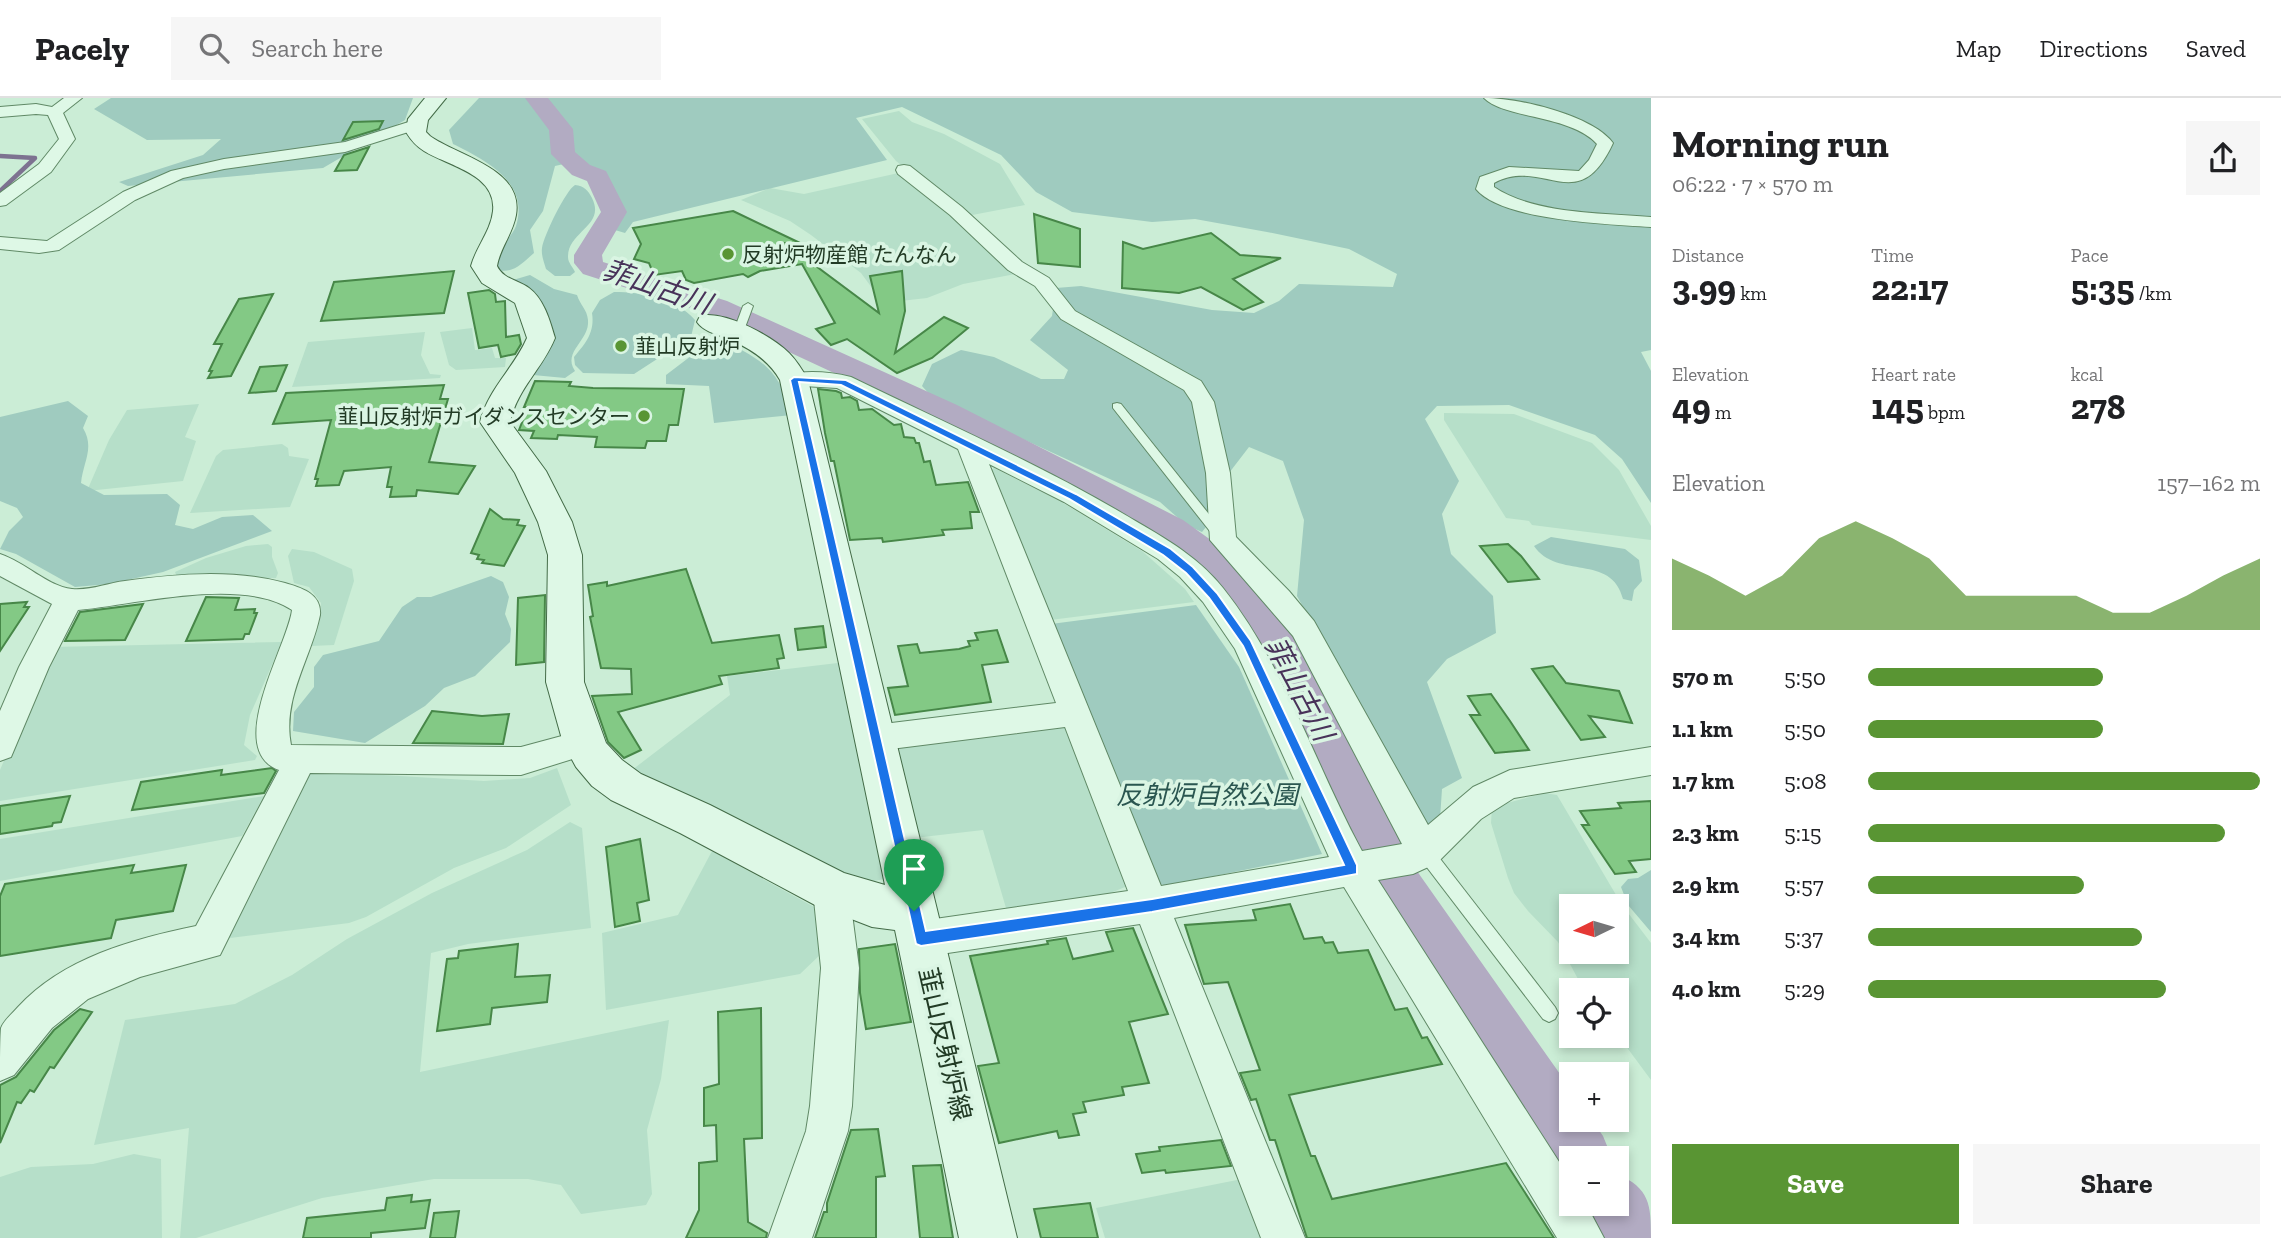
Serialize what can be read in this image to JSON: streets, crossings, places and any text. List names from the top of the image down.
{
  "streets": {
    "street": ["韮山反射炉線"]
  },
  "water": ["菲山古川"],
  "parks": ["反射炉自然公園"],
  "places": ["反射炉物産館 たんなん", "韮山反射炉", "韮山反射炉ガイダンスセンター"],
  "north": "left",
  "page": {
    "header": "Pacely",
    "search": "Search here",
    "nav": ["Map", "Directions", "Saved"],
    "heading": ["Morning run", "06:22 · 7 × 570 m"],
    "stats": [
      ["Distance", "3.99 km"],
      ["Time", "22:17"],
      ["Pace", "5:35 /km"],
      ["Elevation", "49 m"],
      ["Heart rate", "145 bpm"],
      ["kcal", "278"]
    ],
    "chart": ["Elevation", "157–162 m"],
    "list": [
      {
        "name": "570 m",
        "note": "5:50"
      },
      {
        "name": "1.1 km",
        "note": "5:50"
      },
      {
        "name": "1.7 km",
        "note": "5:08"
      },
      {
        "name": "2.3 km",
        "note": "5:15"
      },
      {
        "name": "2.9 km",
        "note": "5:57"
      },
      {
        "name": "3.4 km",
        "note": "5:37"
      },
      {
        "name": "4.0 km",
        "note": "5:29"
      }
    ],
    "map_buttons": ["+", "−"],
    "buttons": ["Save", "Share"]
  }
}
